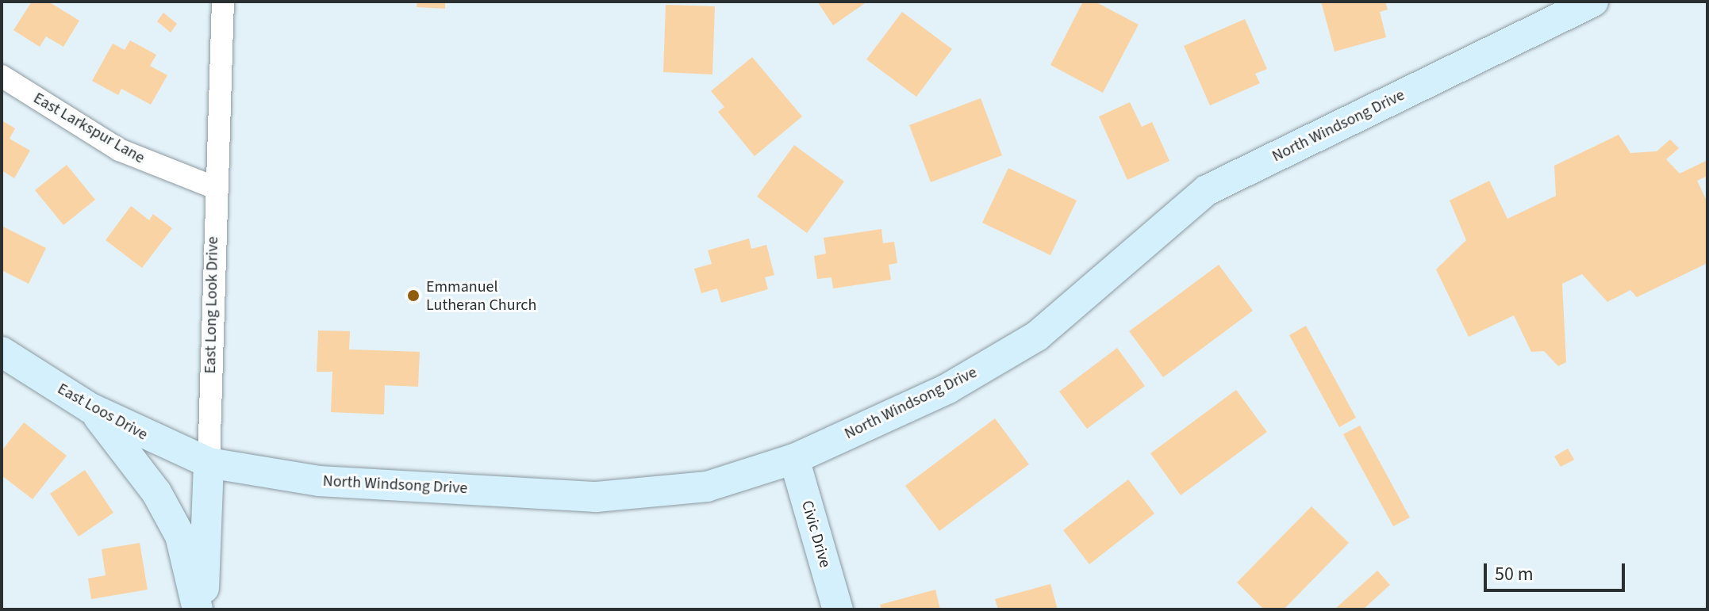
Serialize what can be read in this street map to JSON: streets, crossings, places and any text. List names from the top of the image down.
{
  "streets": {
    "street": [
      "North Windsong Drive",
      "East Larkspur Lane",
      "East Long Look Drive",
      "East Loos Drive",
      "Civic Drive"
    ]
  },
  "crossings": [
    ["North Windsong Drive", "East Long Look Drive"],
    ["North Windsong Drive", "East Loos Drive"],
    ["North Windsong Drive", "Civic Drive"],
    ["East Larkspur Lane", "East Long Look Drive"],
    ["East Long Look Drive", "East Loos Drive"]
  ],
  "places": ["Emmanuel Lutheran Church"],
  "scale_bar": "50 m"
}
